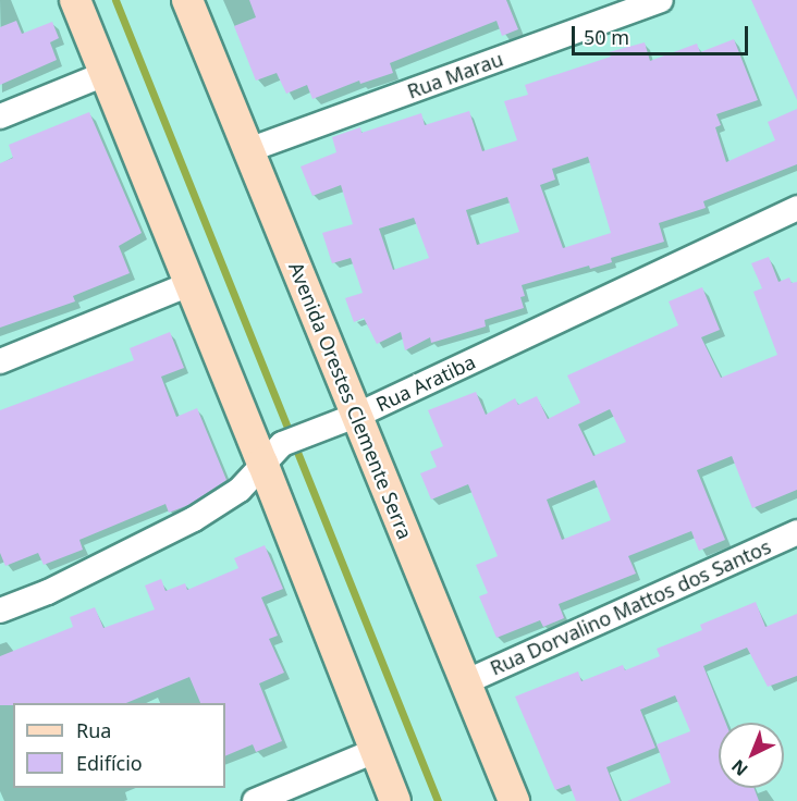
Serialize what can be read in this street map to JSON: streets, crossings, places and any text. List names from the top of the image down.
{
  "streets": {
    "main road": ["Avenida Orestes Clemente Serra"],
    "street": ["Rua Marau", "Rua Aratiba", "Rua Dorvalino Mattos dos Santos"]
  },
  "crossings": [
    ["Rua Marau", "Avenida Orestes Clemente Serra"],
    ["Rua Aratiba", "Avenida Orestes Clemente Serra"],
    ["Avenida Orestes Clemente Serra", "Rua Dorvalino Mattos dos Santos"]
  ],
  "legend": ["Rua", "Edifício"],
  "scale_bar": "50 m",
  "north": "bottom left"
}
